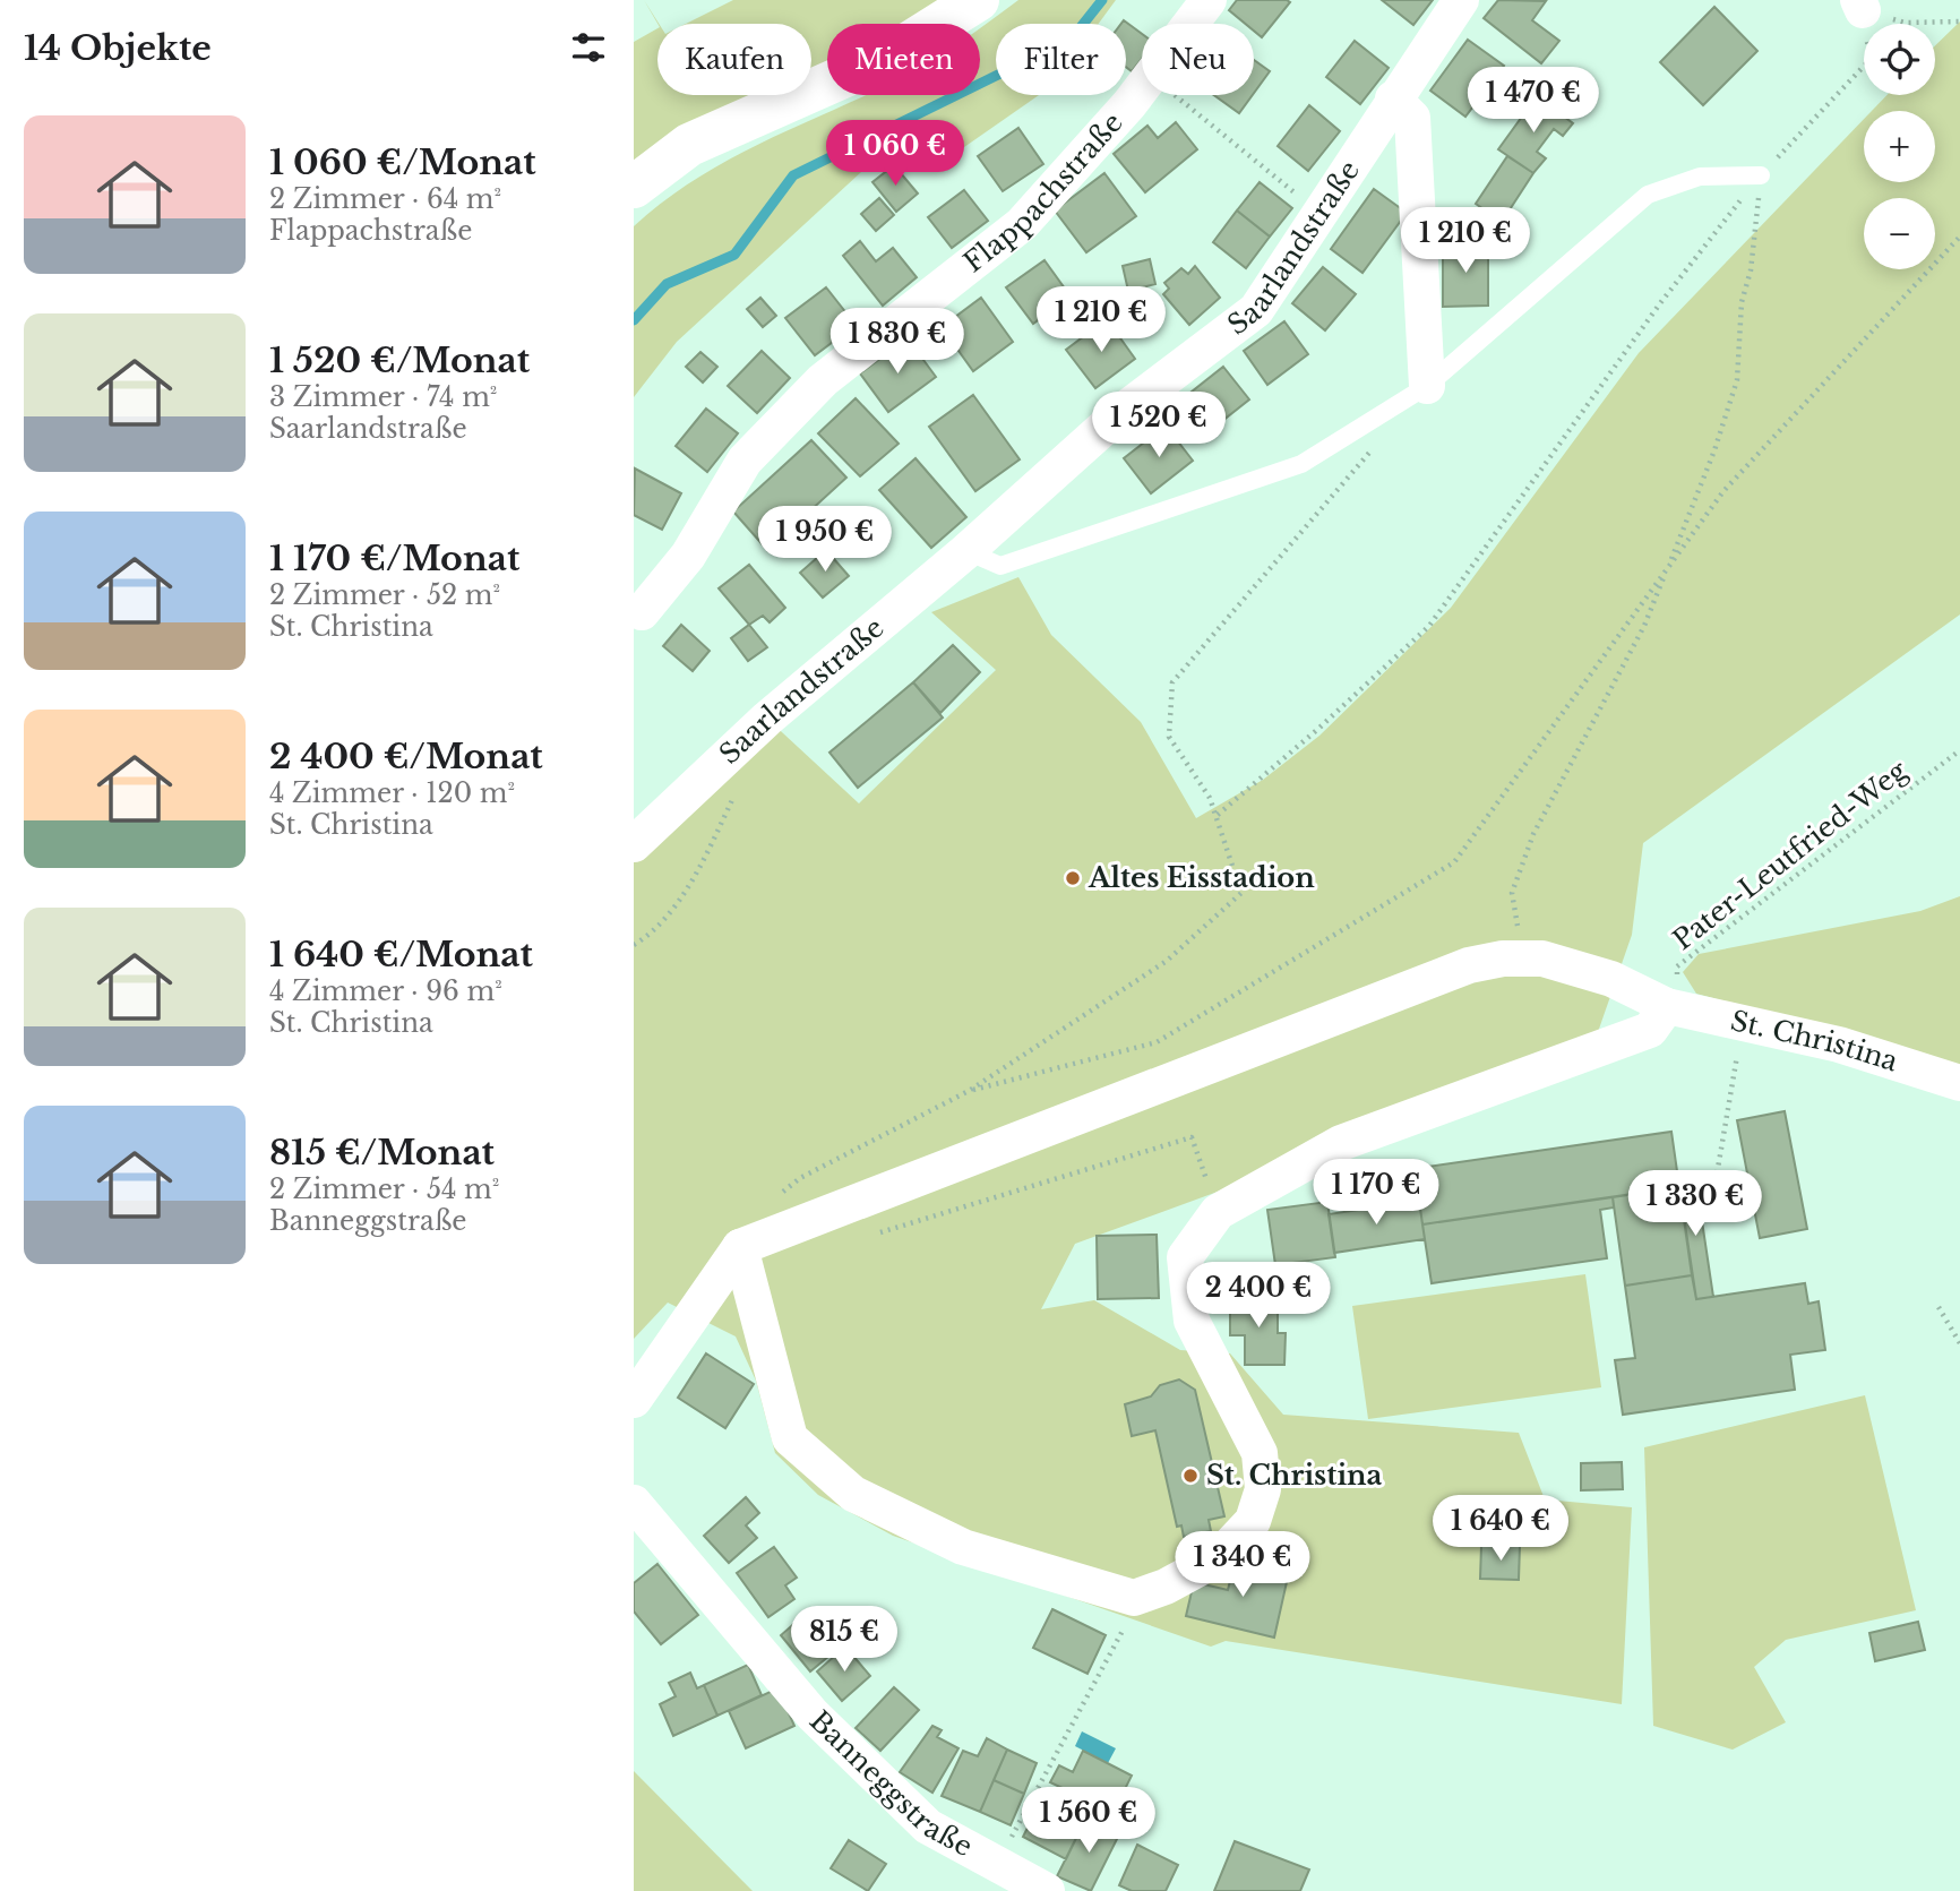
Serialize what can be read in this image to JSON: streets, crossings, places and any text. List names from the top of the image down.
{
  "streets": {
    "street": [
      "Flappachstraße",
      "Saarlandstraße",
      "St. Christina",
      "Banneggstraße"
    ],
    "path": ["Pater-Leutfried-Weg"]
  },
  "crossings": [
    ["Pater-Leutfried-Weg", "St. Christina"]
  ],
  "places": ["Altes Eisstadion", "St. Christina"],
  "page": {
    "heading": "14 Objekte",
    "map_buttons": ["+", "−"],
    "chip": [
      "Kaufen",
      "Mieten",
      "Filter",
      "Neu"
    ],
    "price": [
      "1 470 €",
      "1 060 €",
      "1 210 €",
      "1 210 €",
      "1 830 €",
      "1 520 €",
      "1 950 €",
      "1 170 €",
      "1 330 €",
      "2 400 €",
      "1 640 €",
      "1 340 €",
      "815 €",
      "1 560 €"
    ],
    "list": [
      {
        "name": "1 060 €/Monat",
        "note": "2 Zimmer · 64 m² · Flappachstraße"
      },
      {
        "name": "1 520 €/Monat",
        "note": "3 Zimmer · 74 m² · Saarlandstraße"
      },
      {
        "name": "1 170 €/Monat",
        "note": "2 Zimmer · 52 m² · St. Christina"
      },
      {
        "name": "2 400 €/Monat",
        "note": "4 Zimmer · 120 m² · St. Christina"
      },
      {
        "name": "1 640 €/Monat",
        "note": "4 Zimmer · 96 m² · St. Christina"
      },
      {
        "name": "815 €/Monat",
        "note": "2 Zimmer · 54 m² · Banneggstraße"
      }
    ]
  }
}
